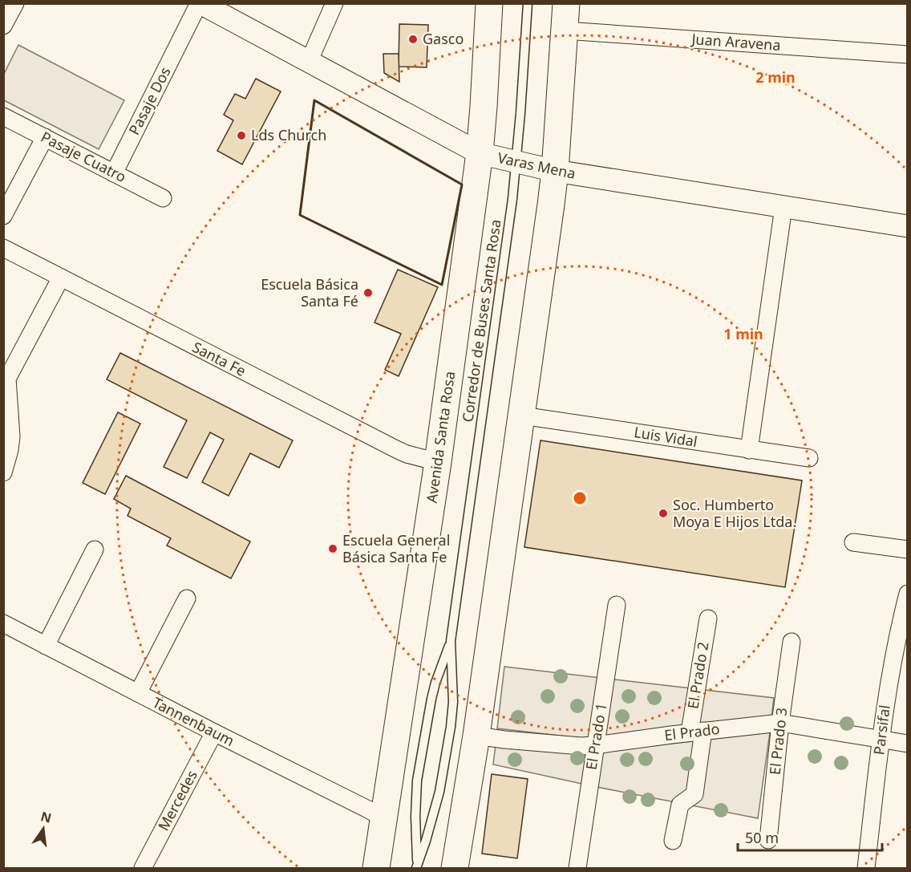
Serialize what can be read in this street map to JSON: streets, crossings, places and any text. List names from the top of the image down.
{
  "streets": {
    "main road": ["Avenida Santa Rosa"],
    "street": [
      "Juan Aravena",
      "Pasaje Dos",
      "Pasaje Cuatro",
      "Varas Mena",
      "Santa Fe",
      "Luis Vidal",
      "El Prado 2",
      "Tannenbaum",
      "Parsifal",
      "El Prado",
      "El Prado 1",
      "El Prado 3",
      "Mercedes"
    ],
    "lane": ["Corredor de Buses Santa Rosa"]
  },
  "crossings": [
    ["Pasaje Dos", "Pasaje Cuatro"],
    ["Pasaje Dos", "Varas Mena"],
    ["Varas Mena", "Corredor de Buses Santa Rosa"],
    ["Varas Mena", "Avenida Santa Rosa"],
    ["Santa Fe", "Avenida Santa Rosa"],
    ["Avenida Santa Rosa", "Tannenbaum"],
    ["El Prado 2", "El Prado"],
    ["Tannenbaum", "Mercedes"],
    ["Parsifal", "El Prado"],
    ["El Prado", "El Prado 1"],
    ["El Prado", "El Prado 3"]
  ],
  "places": [
    "Gasco",
    "Lds Church",
    "Escuela Básica Santa Fé",
    "Soc. Humberto Moya E Hijos Ltda.",
    "Escuela General Básica Santa Fe"
  ],
  "scale_bar": "50 m",
  "north": "top",
  "rings": ["2 min", "1 min"]
}
